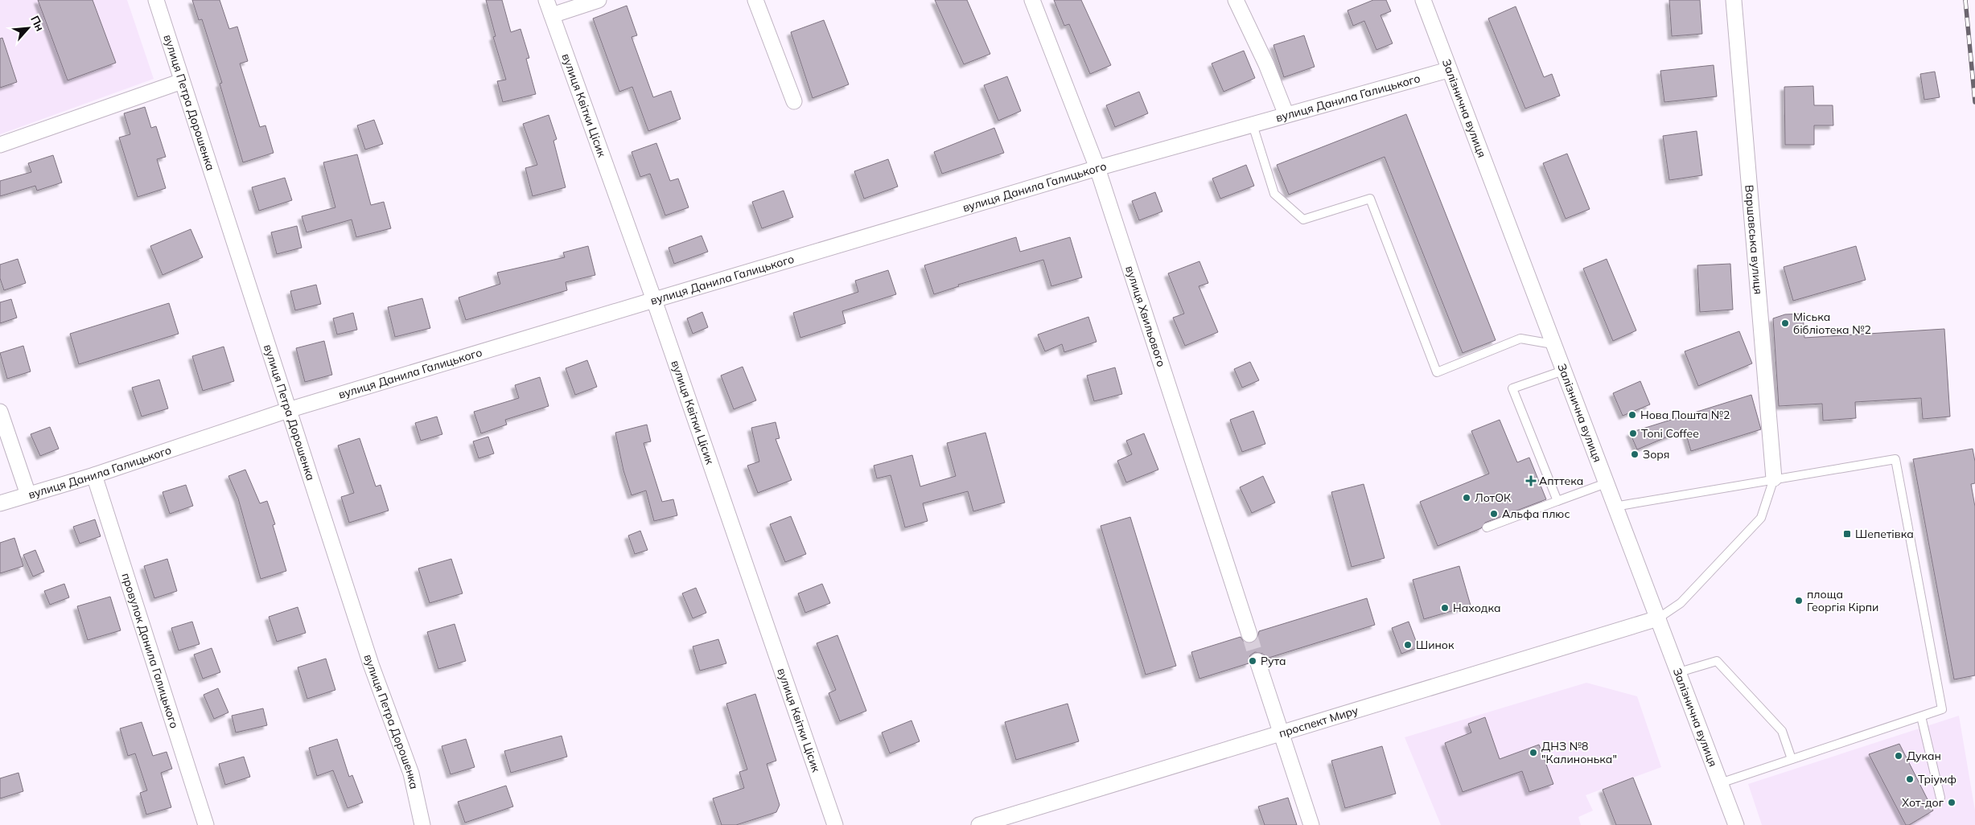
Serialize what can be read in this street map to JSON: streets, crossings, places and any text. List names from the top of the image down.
{
  "streets": {
    "street": [
      "вулиця Данила Галицького",
      "вулиця Петра Дорошенка",
      "вулиця Квітки Цісик",
      "Залізнична вулиця",
      "Варшавська вулиця",
      "вулиця Хвильового",
      "провулок Данила Галицького",
      "проспект Миру"
    ]
  },
  "crossings": [
    ["вулиця Данила Галицького", "вулиця Петра Дорошенка"],
    ["вулиця Данила Галицького", "вулиця Квітки Цісик"],
    ["вулиця Данила Галицького", "Залізнична вулиця"],
    ["вулиця Данила Галицького", "вулиця Хвильового"],
    ["вулиця Данила Галицького", "провулок Данила Галицького"],
    ["Залізнична вулиця", "проспект Миру"]
  ],
  "places": {
    "other": [
      "Міська бібліотека №2",
      "Нова Пошта №2",
      "Toni Coffee",
      "Зоря",
      "ЛотОК",
      "Альфа плюс",
      "площа Георгія Кірпи",
      "Находка",
      "Шинок",
      "Рута",
      "ДНЗ №8 \"Калинонька\"",
      "Дукан",
      "Тріумф",
      "Хот-дог"
    ],
    "health": ["Апттека"],
    "transit": ["Шепетівка"]
  },
  "north": "top right"
}
